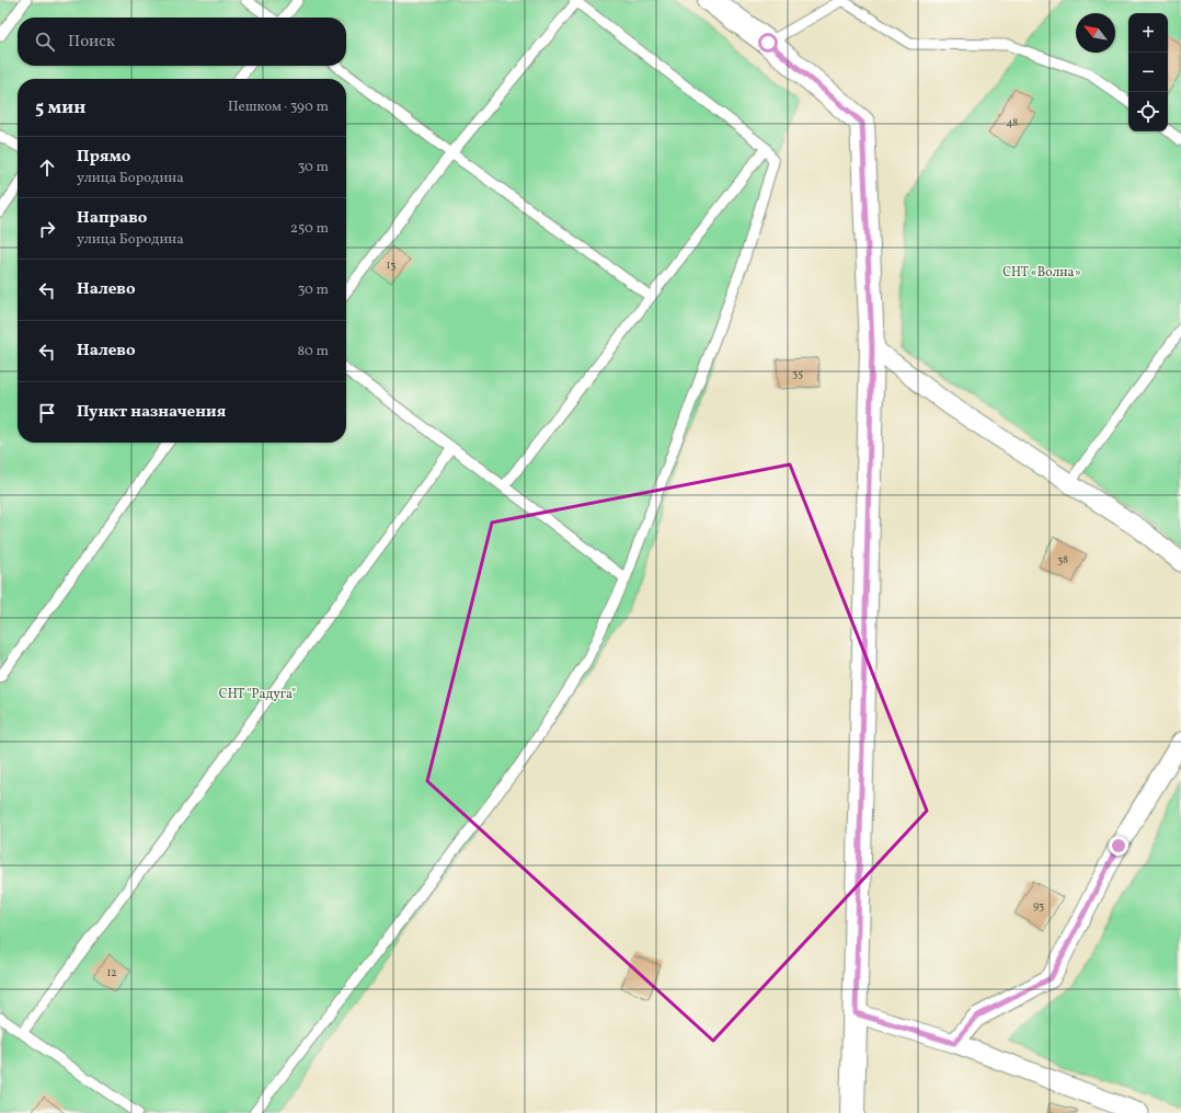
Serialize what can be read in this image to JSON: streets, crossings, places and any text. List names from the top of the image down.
{
  "parks": ["СНТ «Волна»", "СНТ \"Радуга\""],
  "house_numbers": [
    "48",
    "13",
    "35",
    "38",
    "93",
    "12"
  ],
  "north": "top left",
  "page": {
    "map_buttons": ["+", "−"],
    "search": "Поиск",
    "heading": ["5 мин", "Пешком · 390 m"],
    "list": [
      ["Прямо", "улица Бородина", "30 m"],
      ["Направо", "улица Бородина", "250 m"],
      ["Налево", "30 m"],
      ["Налево", "80 m"],
      "Пункт назначения"
    ]
  }
}
